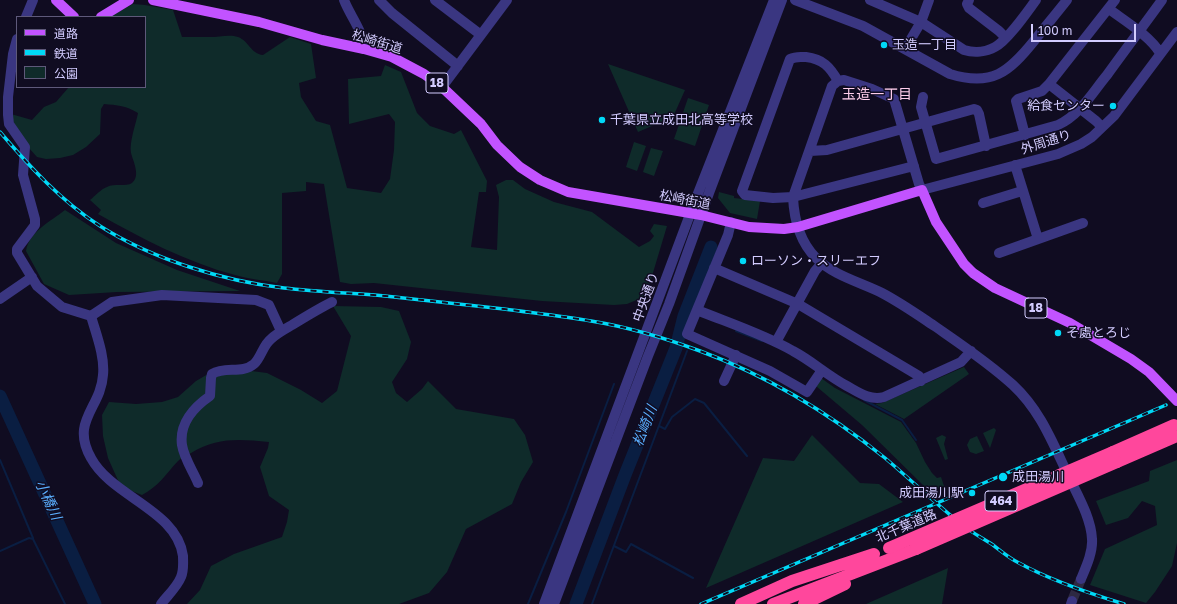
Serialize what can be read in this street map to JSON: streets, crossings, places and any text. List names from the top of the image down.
{
  "streets": {
    "highway": ["464", "北千葉道路"],
    "main road": ["松崎街道", "18"],
    "street": ["外周通り", "中央通り"]
  },
  "crossings": [
    ["松崎街道", "18"],
    ["松崎街道", "外周通り"],
    ["松崎街道", "中央通り"],
    ["18", "外周通り"]
  ],
  "districts": ["玉造一丁目"],
  "water": ["松崎川", "小橋川"],
  "places": [
    "玉造一丁目",
    "給食センター",
    "千葉県立成田北高等学校",
    "ローソン・スリーエフ",
    "そ處とろじ",
    "成田湯川",
    "成田湯川駅"
  ],
  "legend": ["道路", "鉄道", "公園"],
  "scale_bar": "100 m"
}
